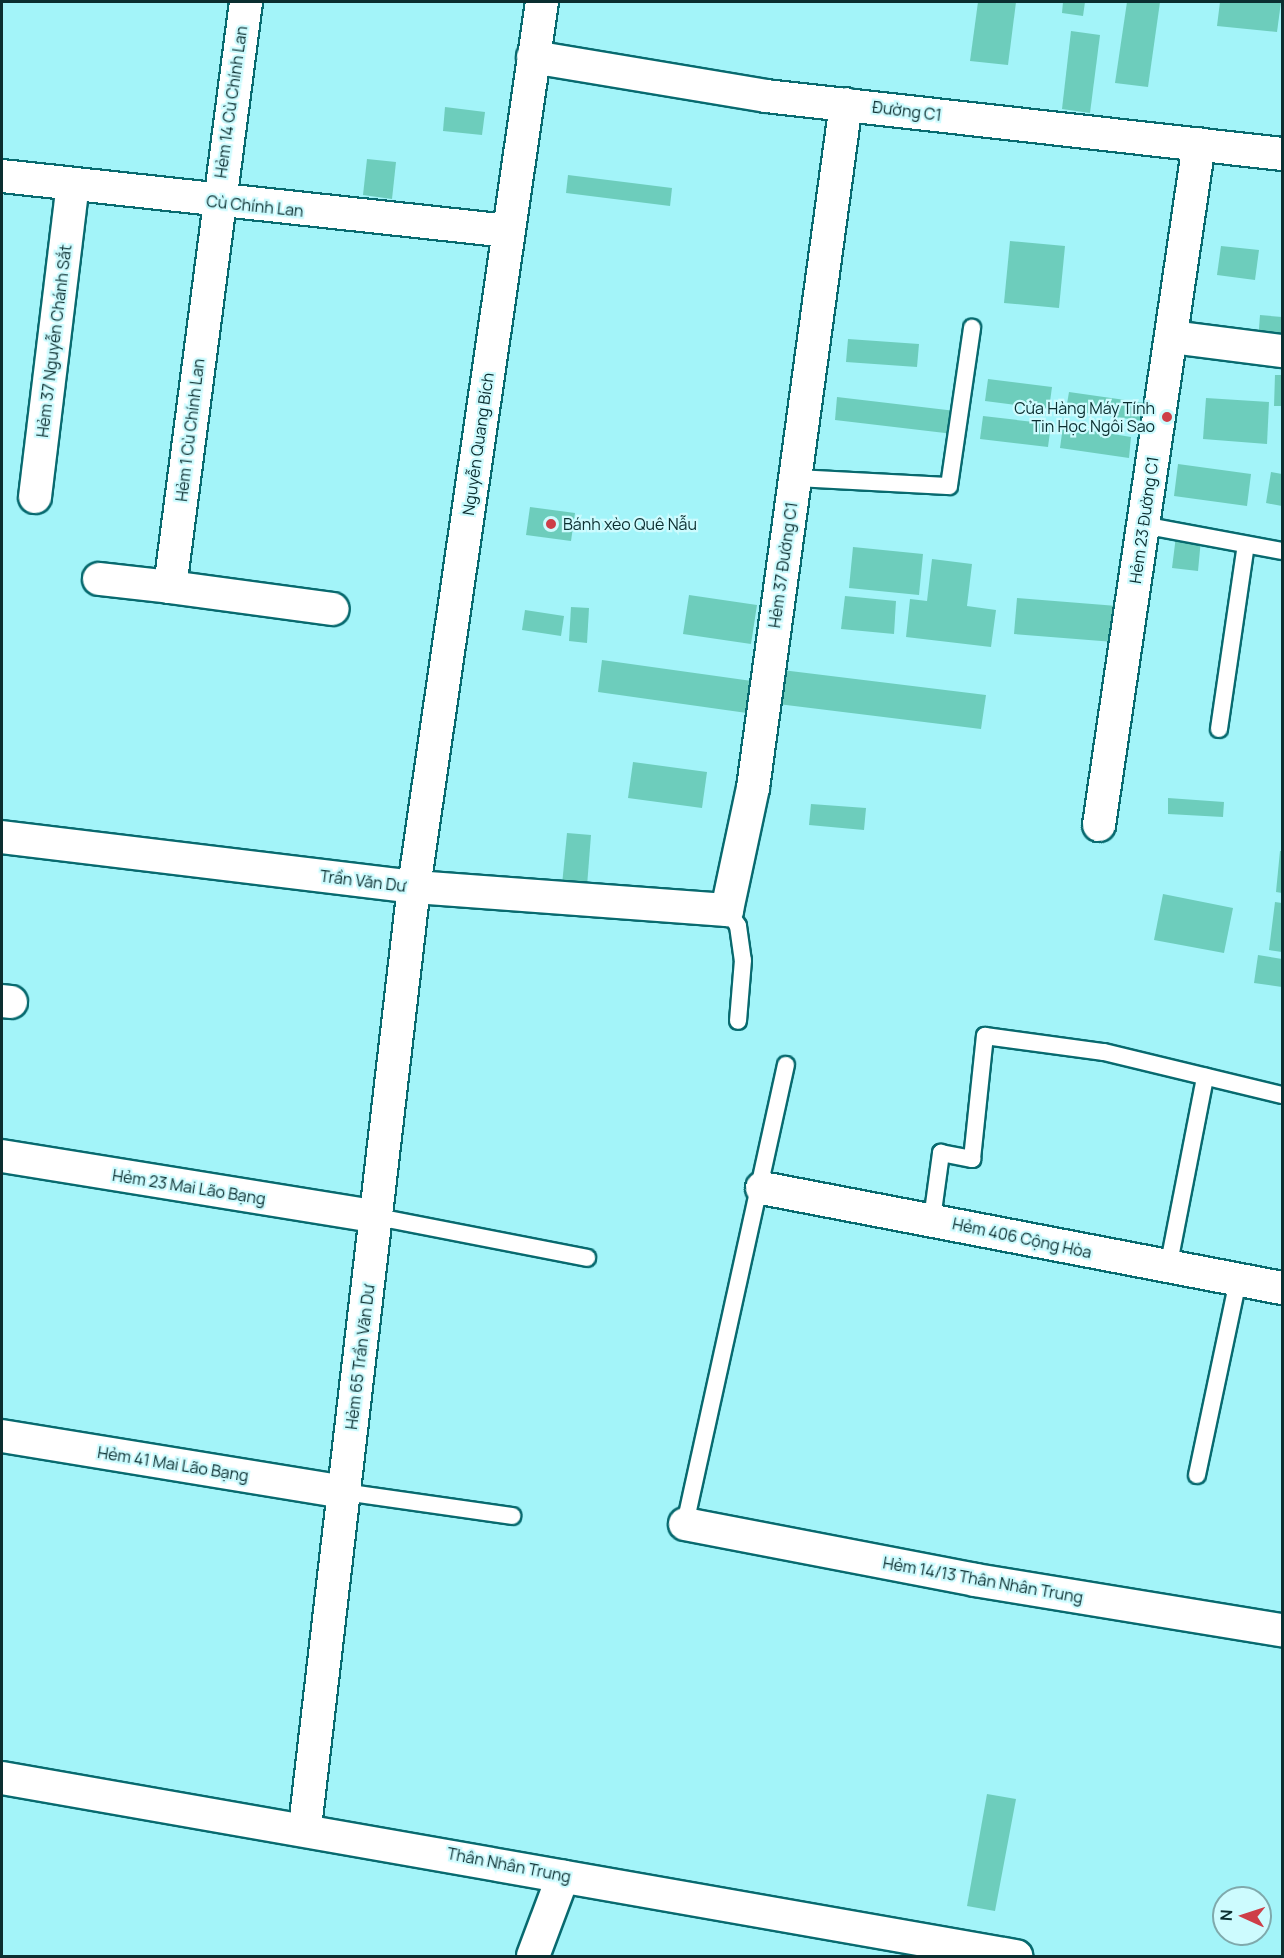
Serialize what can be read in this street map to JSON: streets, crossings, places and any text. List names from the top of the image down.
{
  "streets": {
    "street": [
      "Hẻm 14 Cù Chính Lan",
      "Đường C1",
      "Cù Chính Lan",
      "Hẻm 37 Nguyễn Chánh Sắt",
      "Hẻm 1 Cù Chính Lan",
      "Nguyễn Quang Bích",
      "Hẻm 23 Đường C1",
      "Hẻm 37 Đường C1",
      "Trần Văn Dư",
      "Hẻm 23 Mai Lão Bạng",
      "Hẻm 406 Cộng Hòa",
      "Hẻm 65 Trần Văn Dư",
      "Hẻm 41 Mai Lão Bạng",
      "Hẻm 14/13 Thân Nhân Trung",
      "Thân Nhân Trung"
    ]
  },
  "crossings": [
    ["Hẻm 14 Cù Chính Lan", "Cù Chính Lan"],
    ["Hẻm 14 Cù Chính Lan", "Hẻm 1 Cù Chính Lan"],
    ["Đường C1", "Nguyễn Quang Bích"],
    ["Đường C1", "Hẻm 23 Đường C1"],
    ["Đường C1", "Hẻm 37 Đường C1"],
    ["Cù Chính Lan", "Hẻm 37 Nguyễn Chánh Sắt"],
    ["Cù Chính Lan", "Hẻm 1 Cù Chính Lan"],
    ["Cù Chính Lan", "Nguyễn Quang Bích"],
    ["Nguyễn Quang Bích", "Trần Văn Dư"],
    ["Nguyễn Quang Bích", "Hẻm 65 Trần Văn Dư"],
    ["Hẻm 37 Đường C1", "Trần Văn Dư"],
    ["Trần Văn Dư", "Hẻm 65 Trần Văn Dư"],
    ["Hẻm 23 Mai Lão Bạng", "Hẻm 65 Trần Văn Dư"],
    ["Hẻm 65 Trần Văn Dư", "Hẻm 41 Mai Lão Bạng"],
    ["Hẻm 65 Trần Văn Dư", "Thân Nhân Trung"]
  ],
  "places": ["Cửa Hàng Máy Tính Tin Học Ngôi Sao", "Bánh xèo Quê Nẫu"],
  "north": "left"
}
